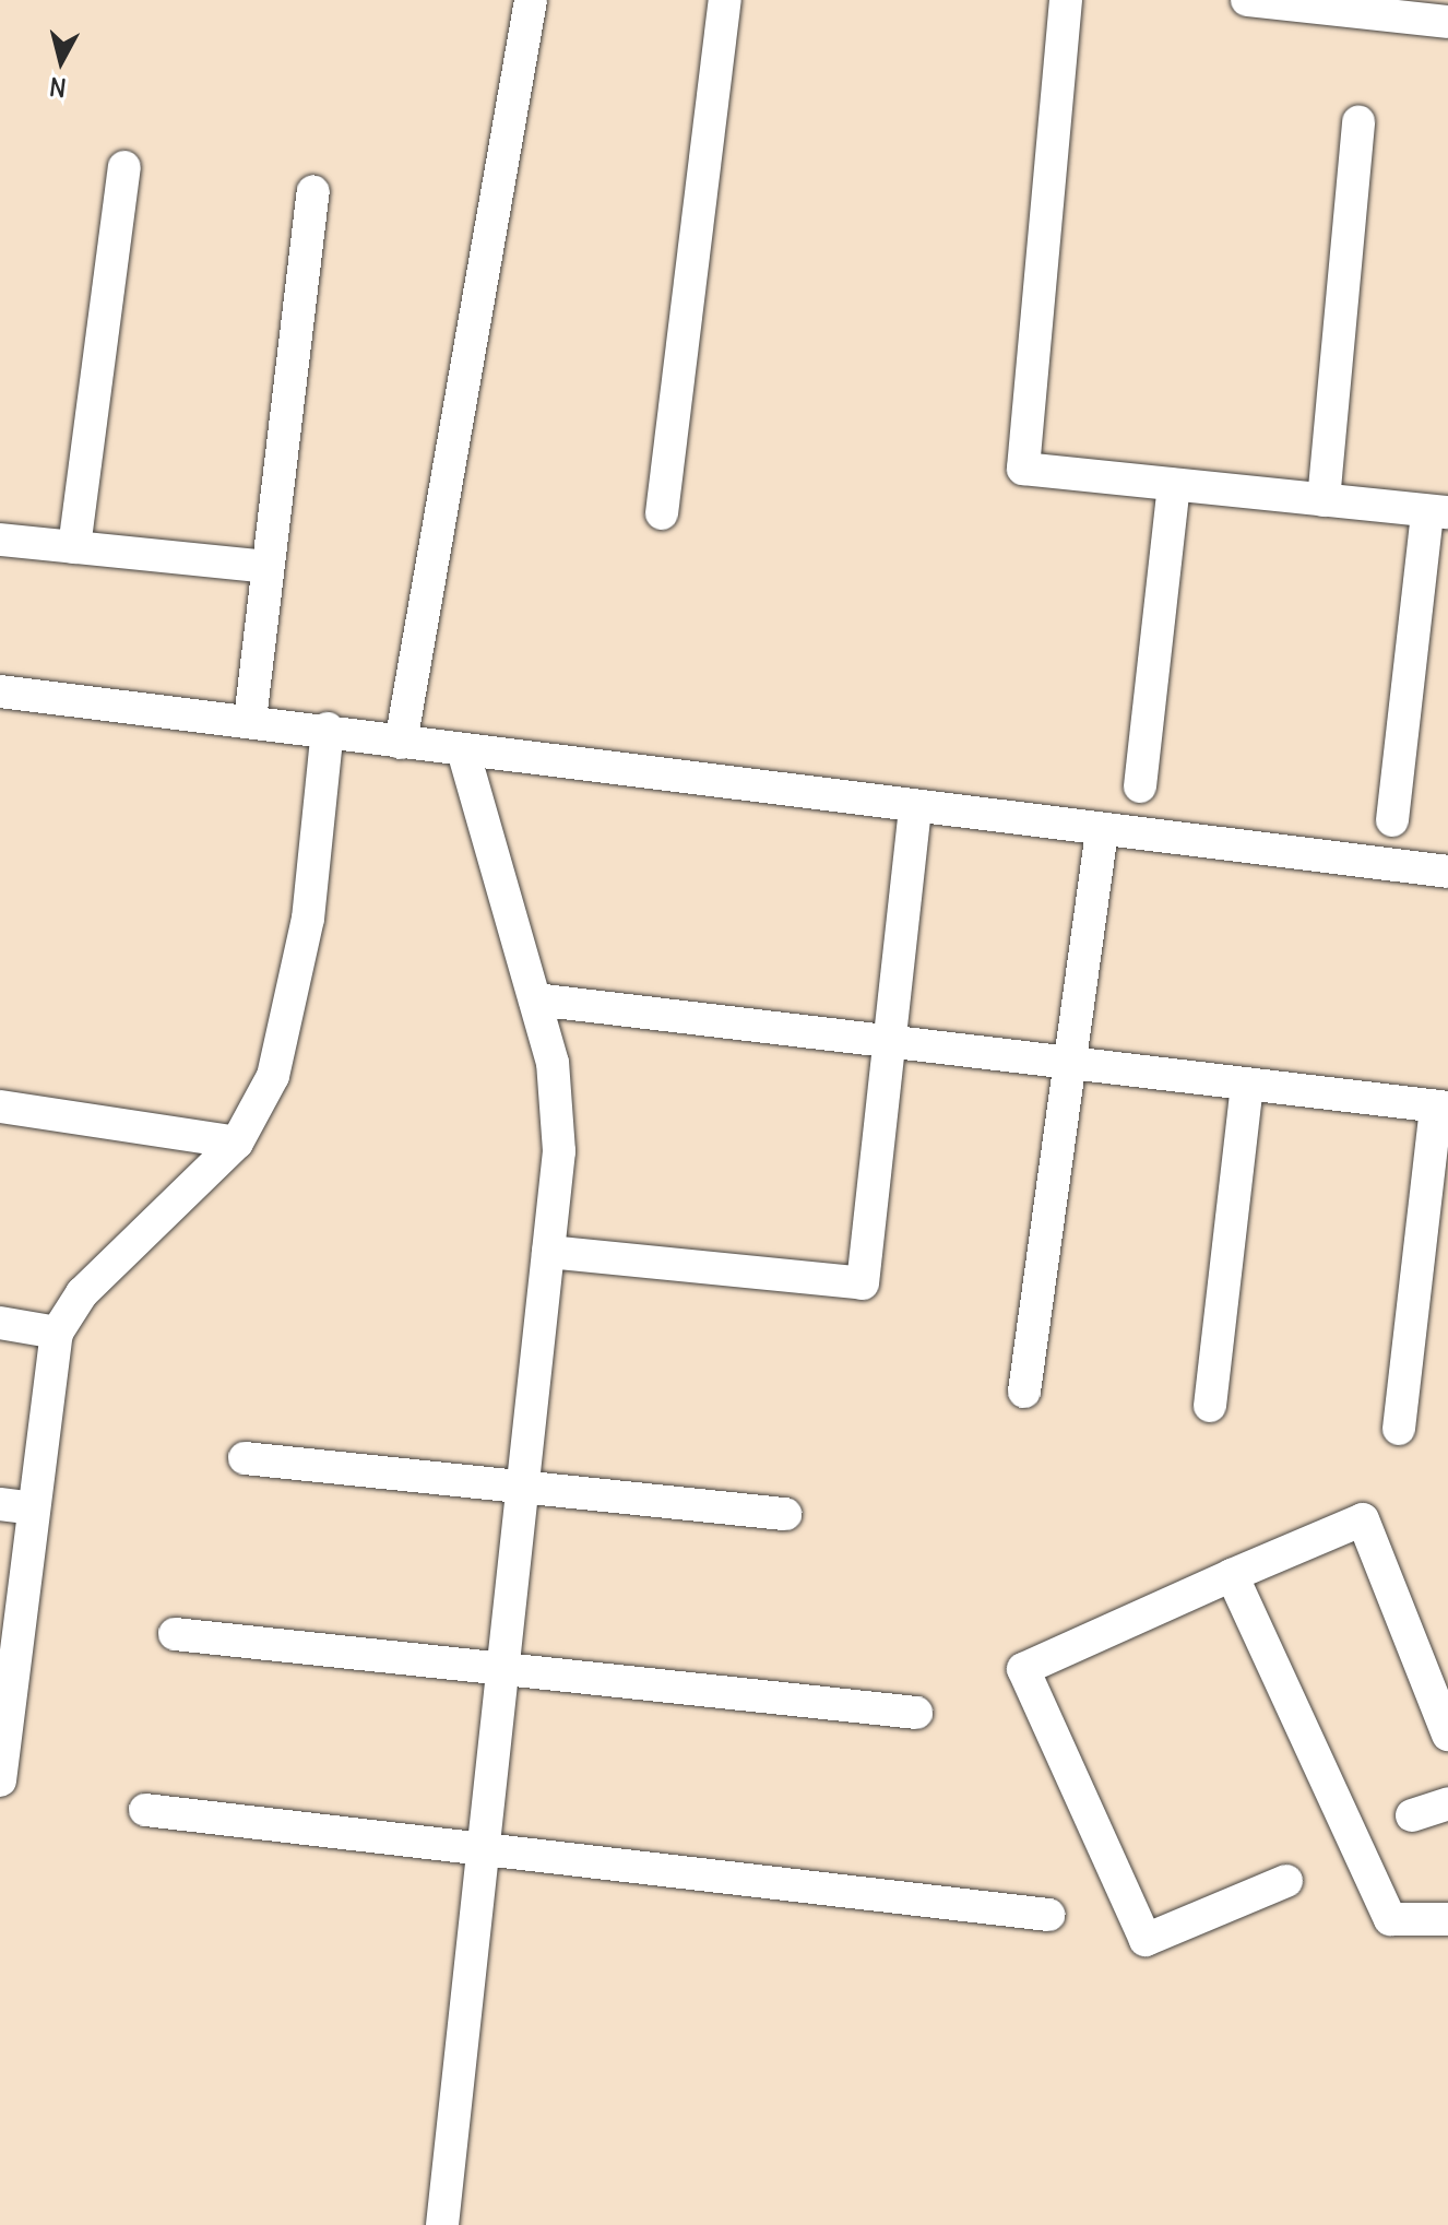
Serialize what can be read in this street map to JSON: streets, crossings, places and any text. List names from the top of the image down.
{
  "north": "bottom"
}
